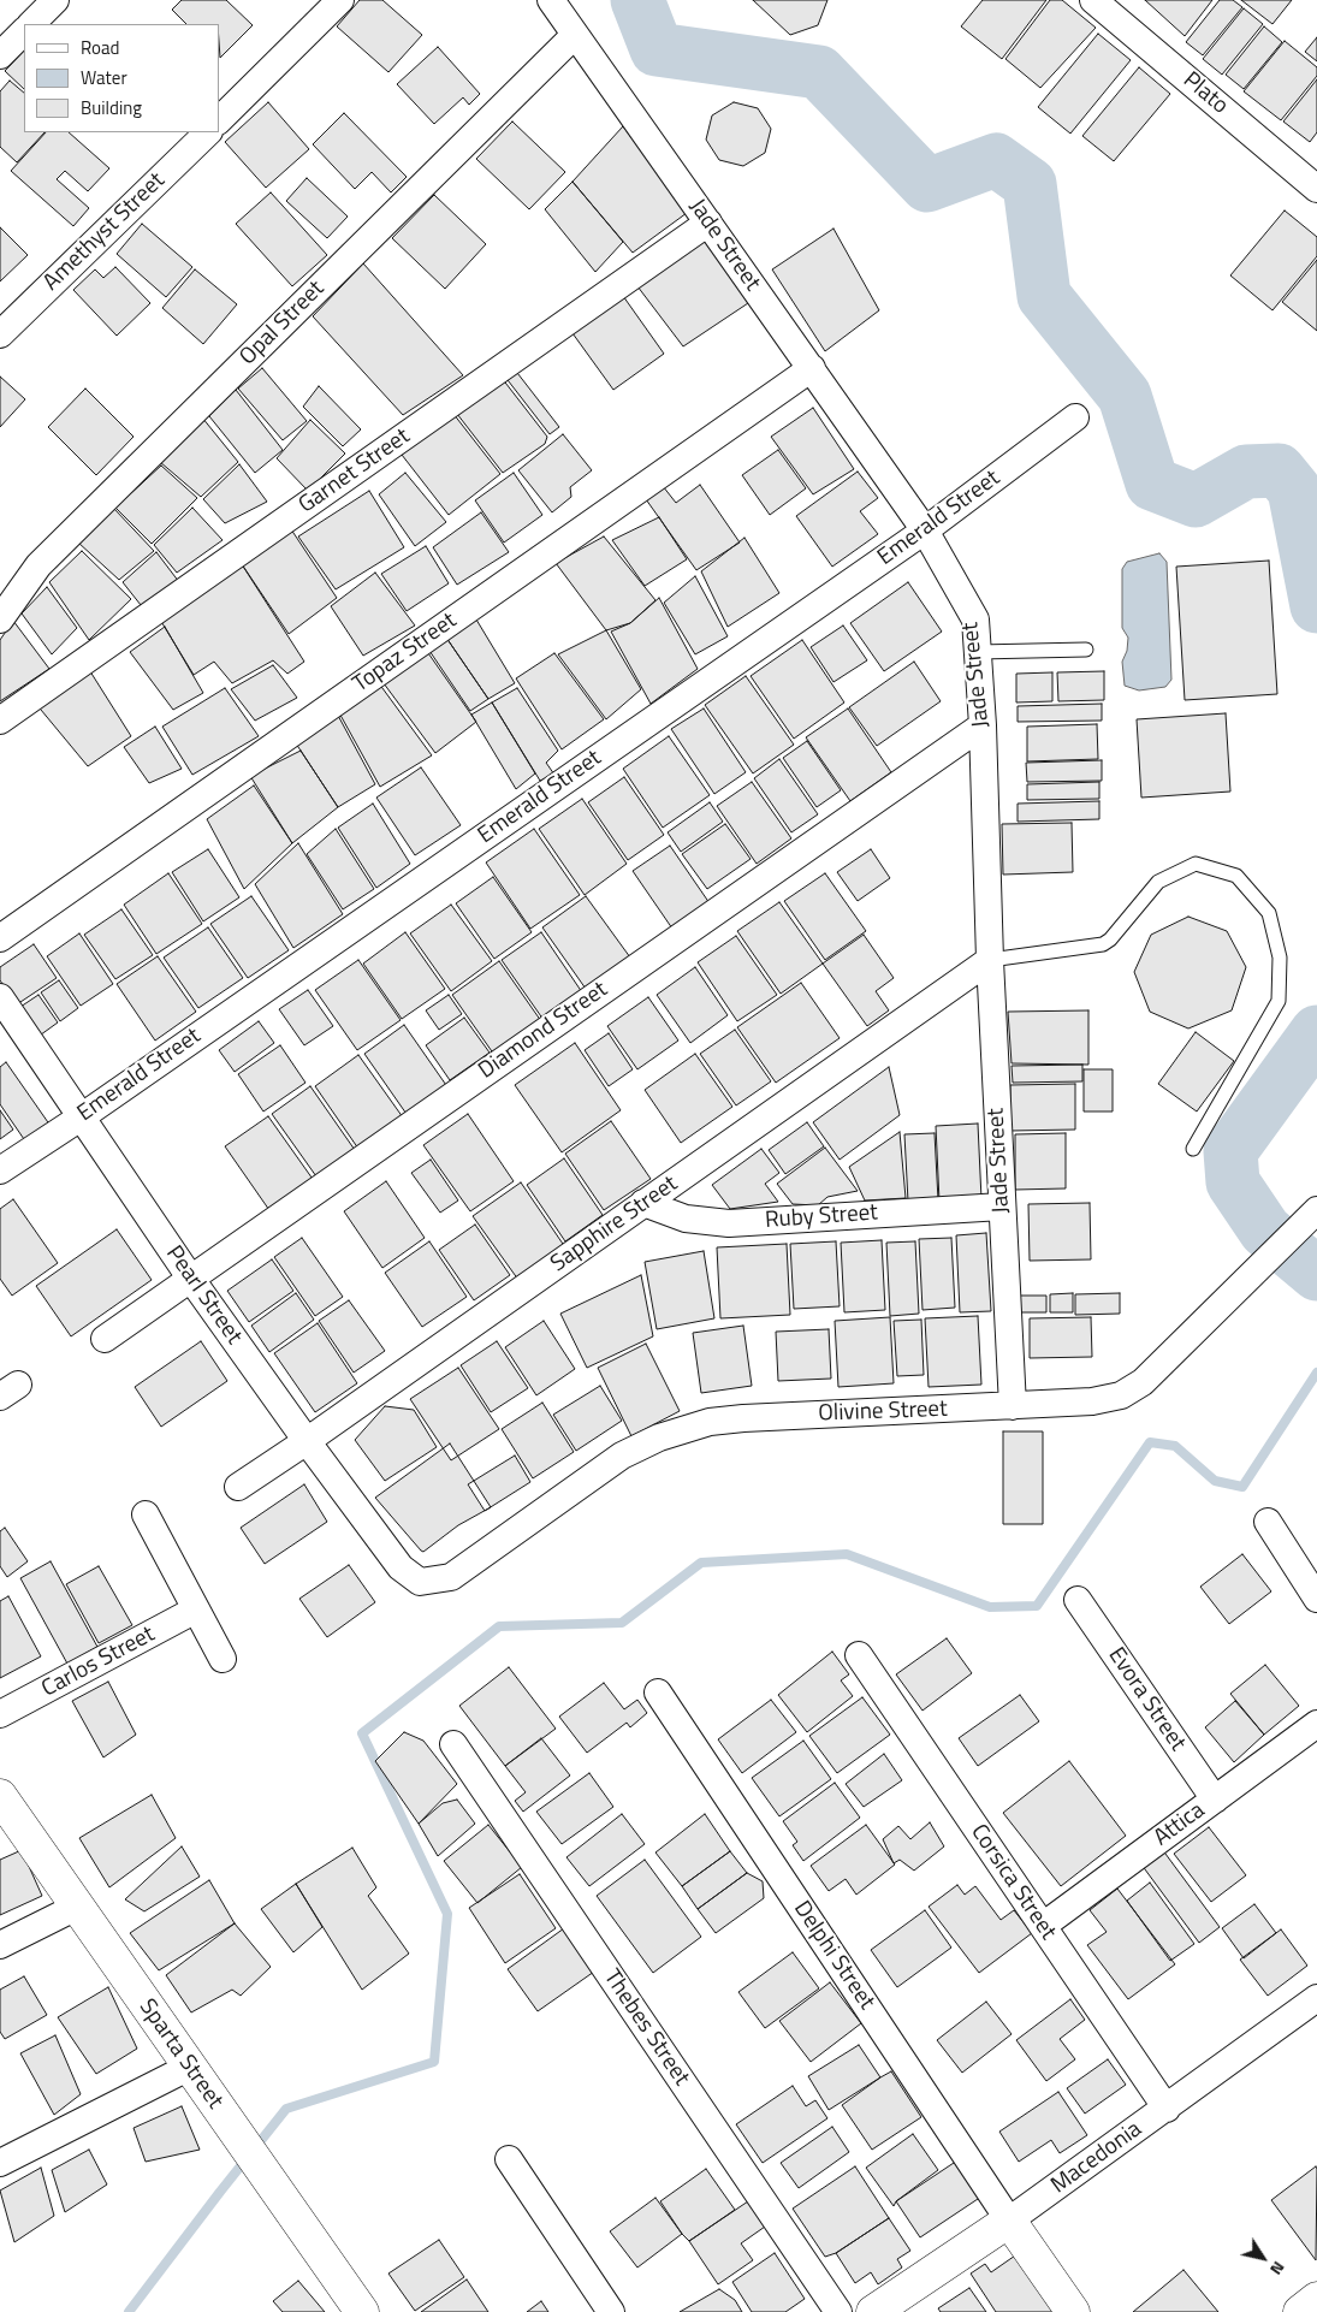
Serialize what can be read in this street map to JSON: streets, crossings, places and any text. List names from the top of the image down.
{
  "streets": {
    "street": [
      "Plato",
      "Amethyst Street",
      "Jade Street",
      "Opal Street",
      "Garnet Street",
      "Emerald Street",
      "Topaz Street",
      "Diamond Street",
      "Ruby Street",
      "Sapphire Street",
      "Pearl Street",
      "Olivine Street",
      "Carlos Street",
      "Evora Street",
      "Attica",
      "Corsica Street",
      "Delphi Street",
      "Thebes Street",
      "Sparta Street",
      "Macedonia"
    ]
  },
  "crossings": [
    ["Jade Street", "Opal Street"],
    ["Jade Street", "Garnet Street"],
    ["Jade Street", "Emerald Street"],
    ["Jade Street", "Topaz Street"],
    ["Jade Street", "Diamond Street"],
    ["Jade Street", "Ruby Street"],
    ["Jade Street", "Sapphire Street"],
    ["Jade Street", "Olivine Street"],
    ["Emerald Street", "Pearl Street"],
    ["Diamond Street", "Pearl Street"],
    ["Ruby Street", "Sapphire Street"],
    ["Sapphire Street", "Pearl Street"],
    ["Pearl Street", "Olivine Street"],
    ["Evora Street", "Attica"],
    ["Attica", "Corsica Street"],
    ["Corsica Street", "Macedonia"],
    ["Delphi Street", "Macedonia"]
  ],
  "legend": ["Road", "Water", "Building"],
  "north": "bottom right"
}
